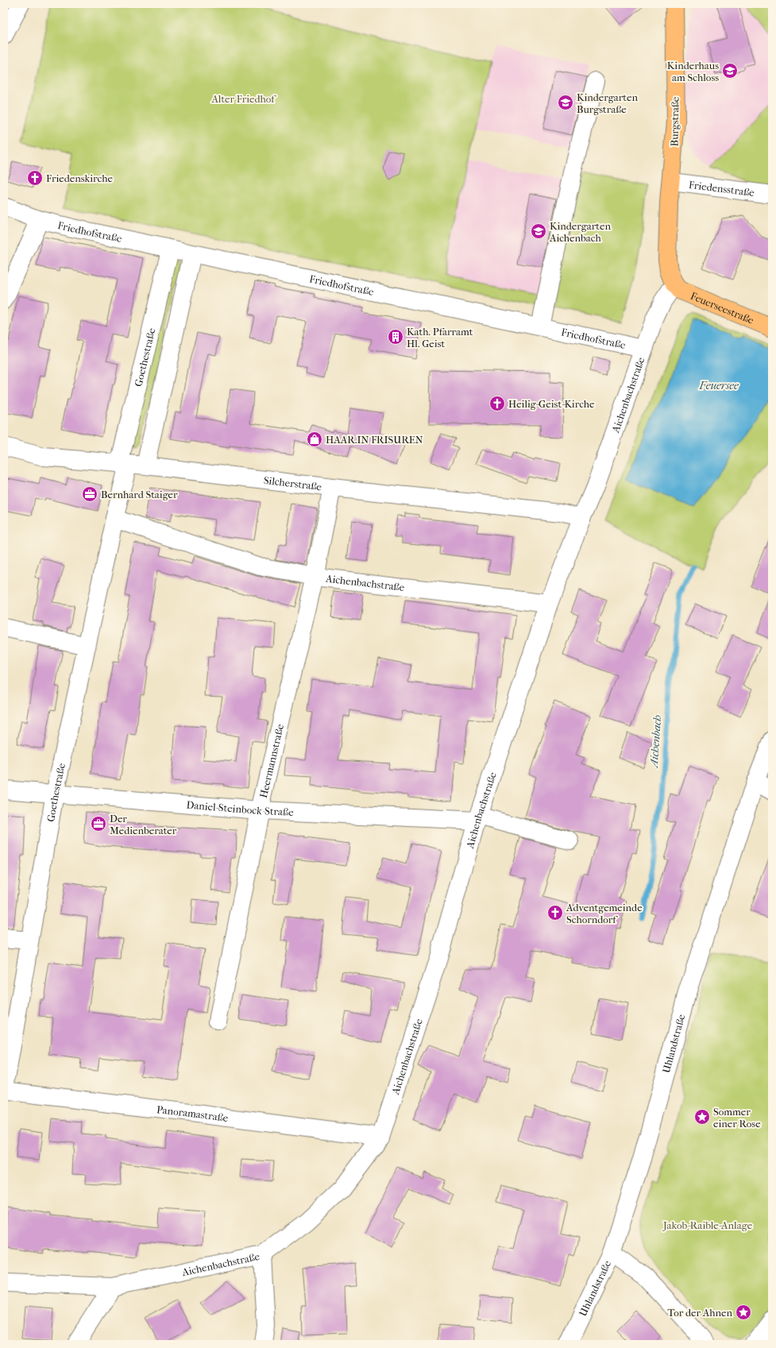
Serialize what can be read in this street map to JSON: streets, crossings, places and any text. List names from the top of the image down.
{
  "streets": {
    "main road": ["Burgstraße", "Feuerseestraße"],
    "street": [
      "Friedensstraße",
      "Friedhofstraße",
      "Goethestraße",
      "Aichenbachstraße",
      "Silcherstraße",
      "Heermannstraße",
      "Daniel-Steinbock-Straße",
      "Uhlandstraße",
      "Panoramastraße"
    ]
  },
  "crossings": [
    ["Burgstraße", "Friedensstraße"],
    ["Friedhofstraße", "Goethestraße"],
    ["Friedhofstraße", "Aichenbachstraße"],
    ["Feuerseestraße", "Aichenbachstraße"],
    ["Goethestraße", "Silcherstraße"],
    ["Goethestraße", "Daniel-Steinbock-Straße"],
    ["Goethestraße", "Panoramastraße"],
    ["Aichenbachstraße", "Silcherstraße"],
    ["Aichenbachstraße", "Heermannstraße"],
    ["Aichenbachstraße", "Daniel-Steinbock-Straße"],
    ["Aichenbachstraße", "Panoramastraße"],
    ["Silcherstraße", "Heermannstraße"],
    ["Heermannstraße", "Daniel-Steinbock-Straße"]
  ],
  "water": ["Feuersee", "Aichenbach"],
  "parks": ["Alter Friedhof", "Jakob-Raible-Anlage"],
  "places": {
    "school or university": ["Kinderhaus am Schloss", "Kindergarten Burgstraße", "Kindergarten Aichenbach"],
    "church": ["Friedenskirche", "Heilig-Geist-Kirche", "Adventgemeinde Schorndorf"],
    "building": ["Kath. Pfarramt Hl. Geist"],
    "shop": ["HAAR.IN FRISUREN"],
    "office": ["Bernhard Staiger", "Der Medienberater"],
    "place": ["Sommer einer Rose", "Tor der Ahnen"]
  }
}
